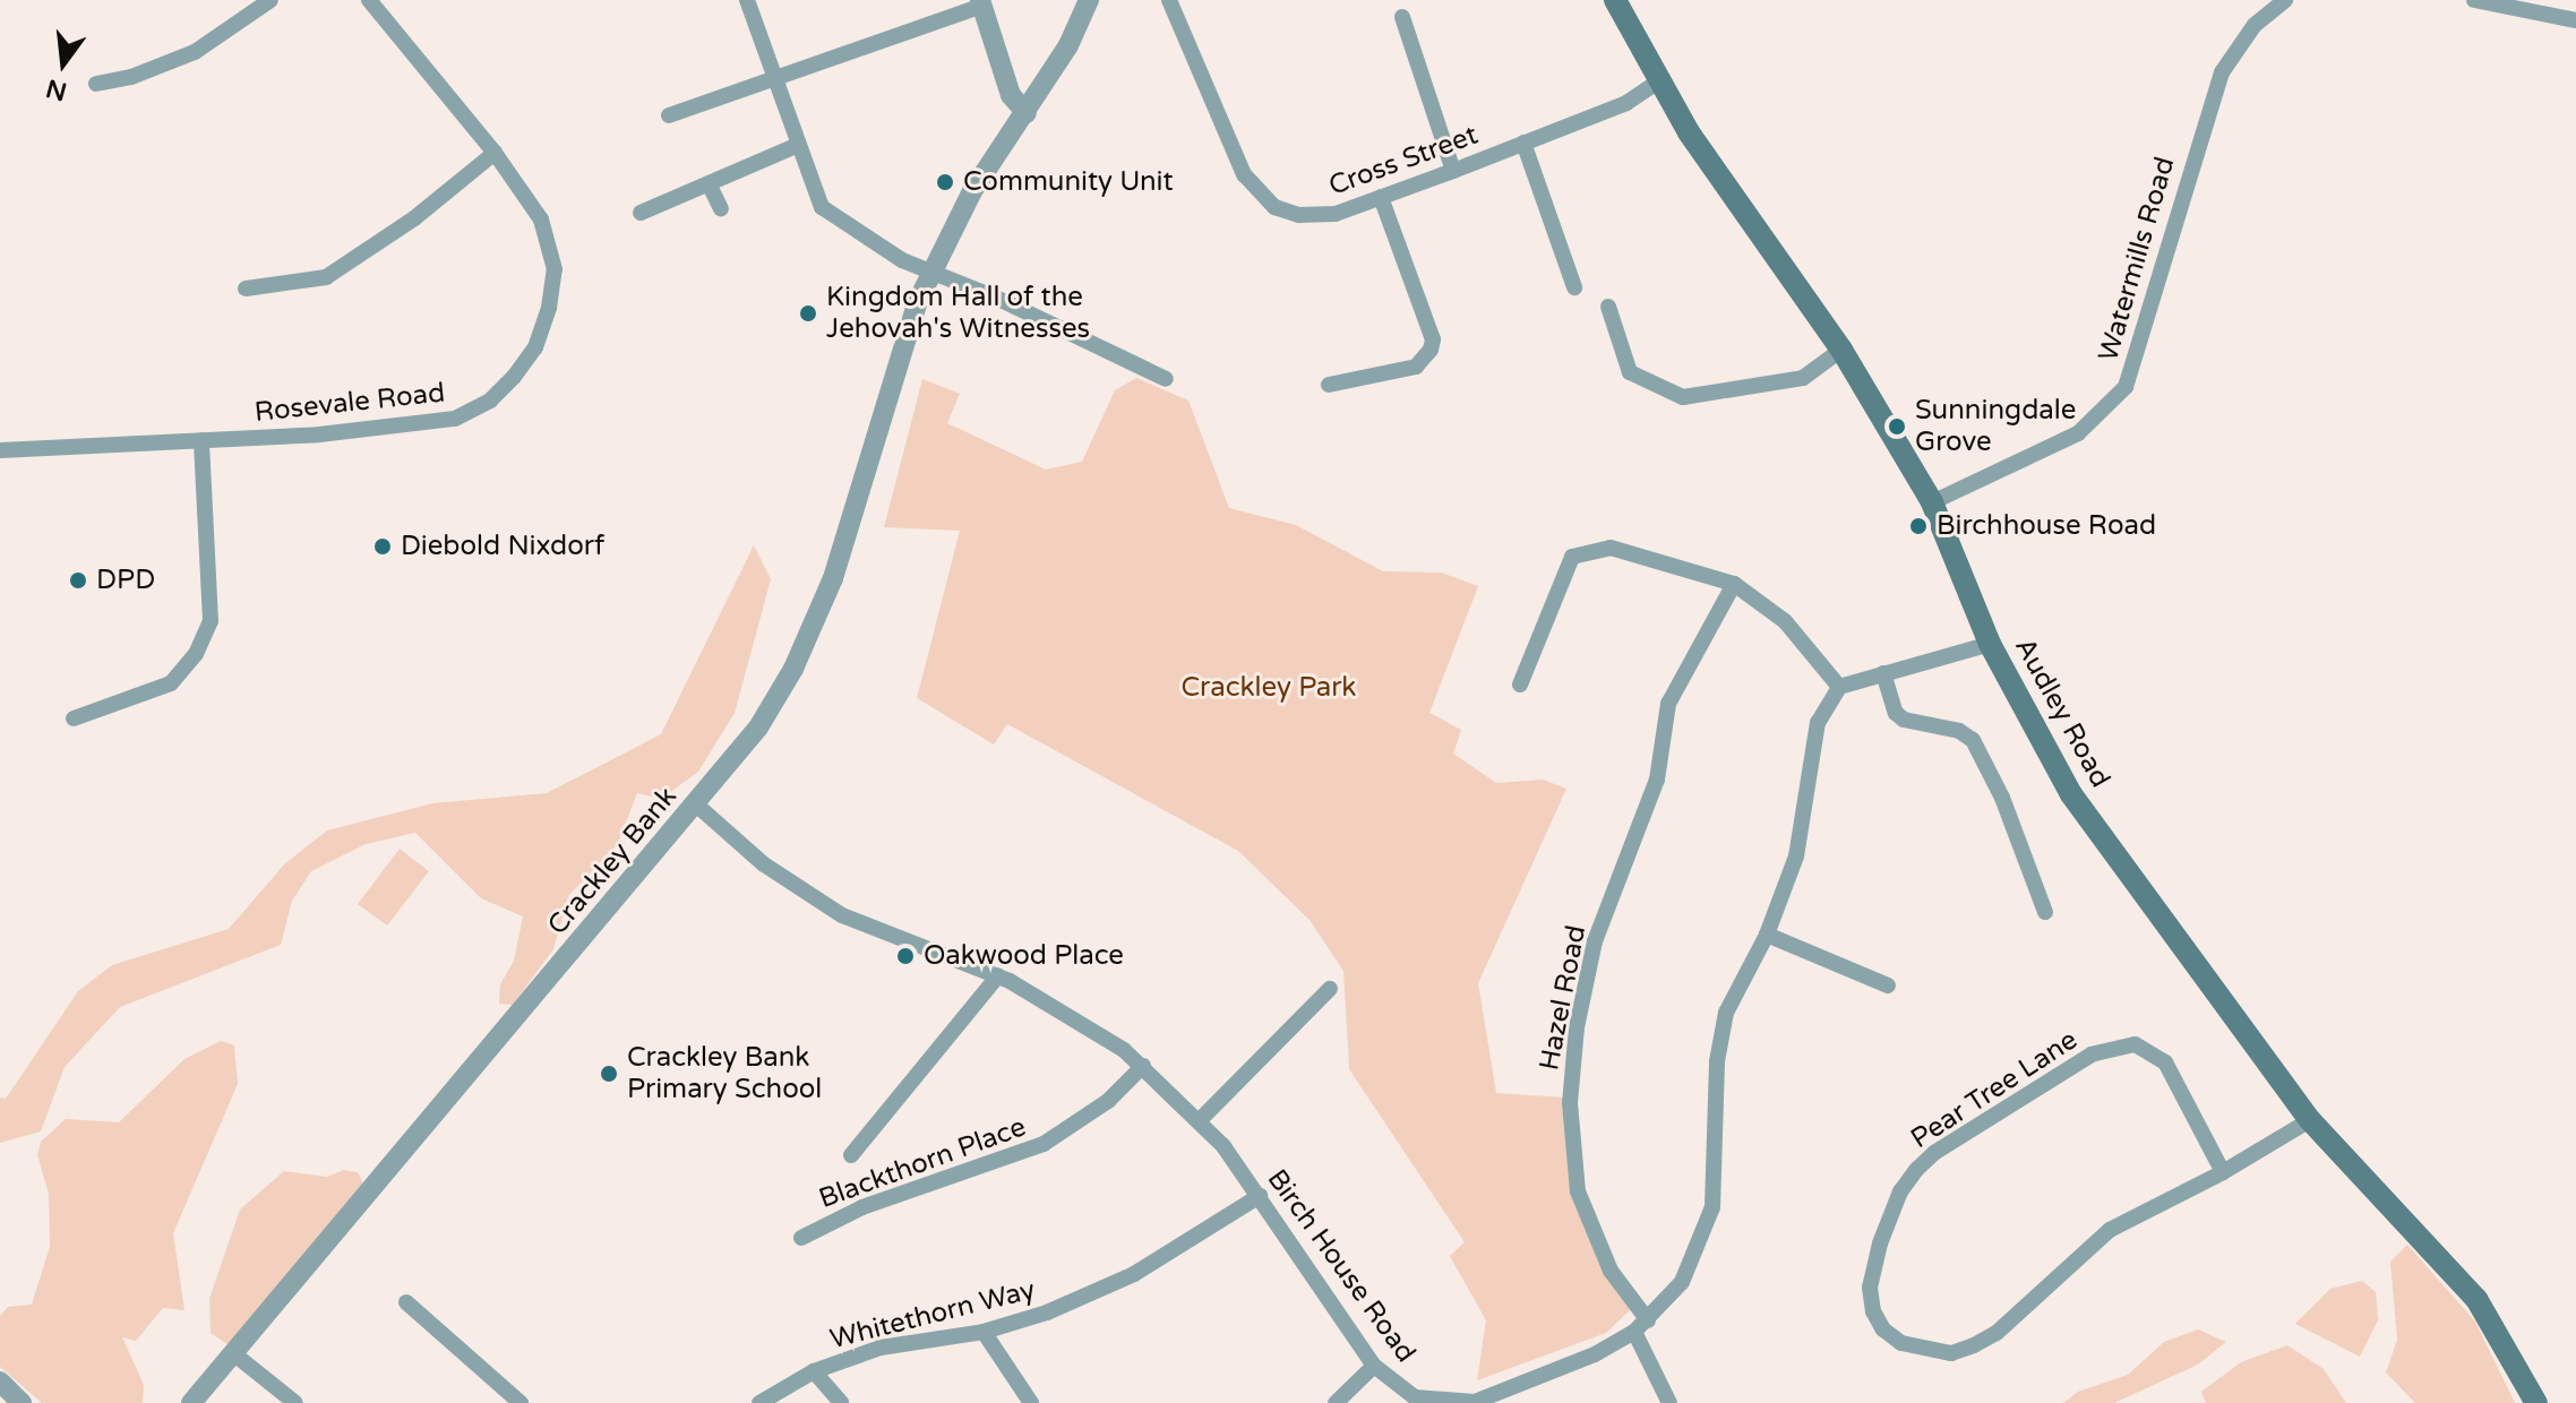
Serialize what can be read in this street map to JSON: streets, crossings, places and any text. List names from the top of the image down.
{
  "streets": {
    "main road": ["Audley Road"],
    "street": [
      "Cross Street",
      "Watermills Road",
      "Rosevale Road",
      "Crackley Bank",
      "Hazel Road",
      "Pear Tree Lane",
      "Blackthorn Place",
      "Birch House Road",
      "Whitethorn Way"
    ]
  },
  "crossings": [
    ["Cross Street", "Audley Road"],
    ["Watermills Road", "Audley Road"],
    ["Audley Road", "Pear Tree Lane"],
    ["Crackley Bank", "Birch House Road"],
    ["Hazel Road", "Birch House Road"],
    ["Blackthorn Place", "Birch House Road"],
    ["Birch House Road", "Whitethorn Way"]
  ],
  "parks": ["Crackley Park"],
  "places": [
    "Community Unit",
    "Kingdom Hall of the Jehovah's Witnesses",
    "Sunningdale Grove",
    "Birchhouse Road",
    "Diebold Nixdorf",
    "DPD",
    "Oakwood Place",
    "Crackley Bank Primary School"
  ],
  "north": "bottom"
}
